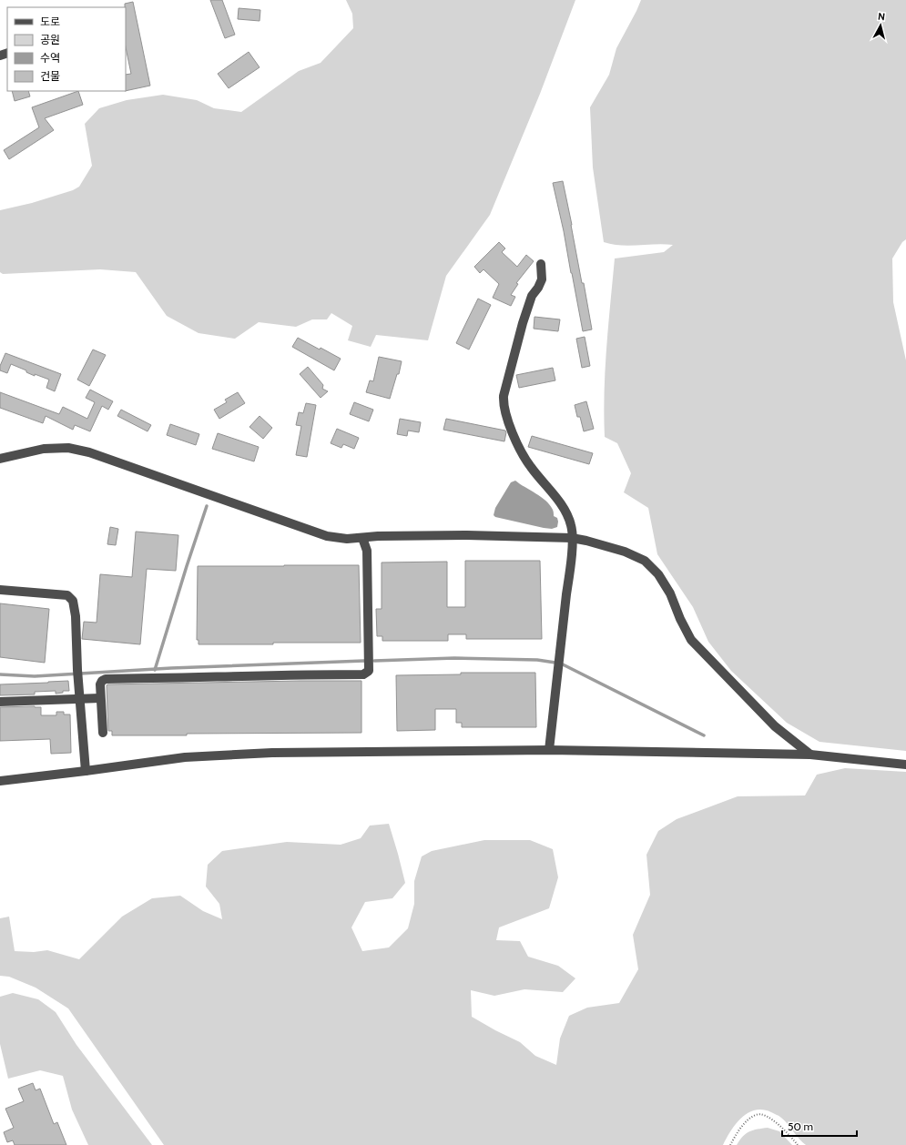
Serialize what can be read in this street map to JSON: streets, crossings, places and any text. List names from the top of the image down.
{
  "legend": [
    "도로",
    "공원",
    "수역",
    "건물"
  ],
  "scale_bar": "50 m",
  "north": "top"
}
